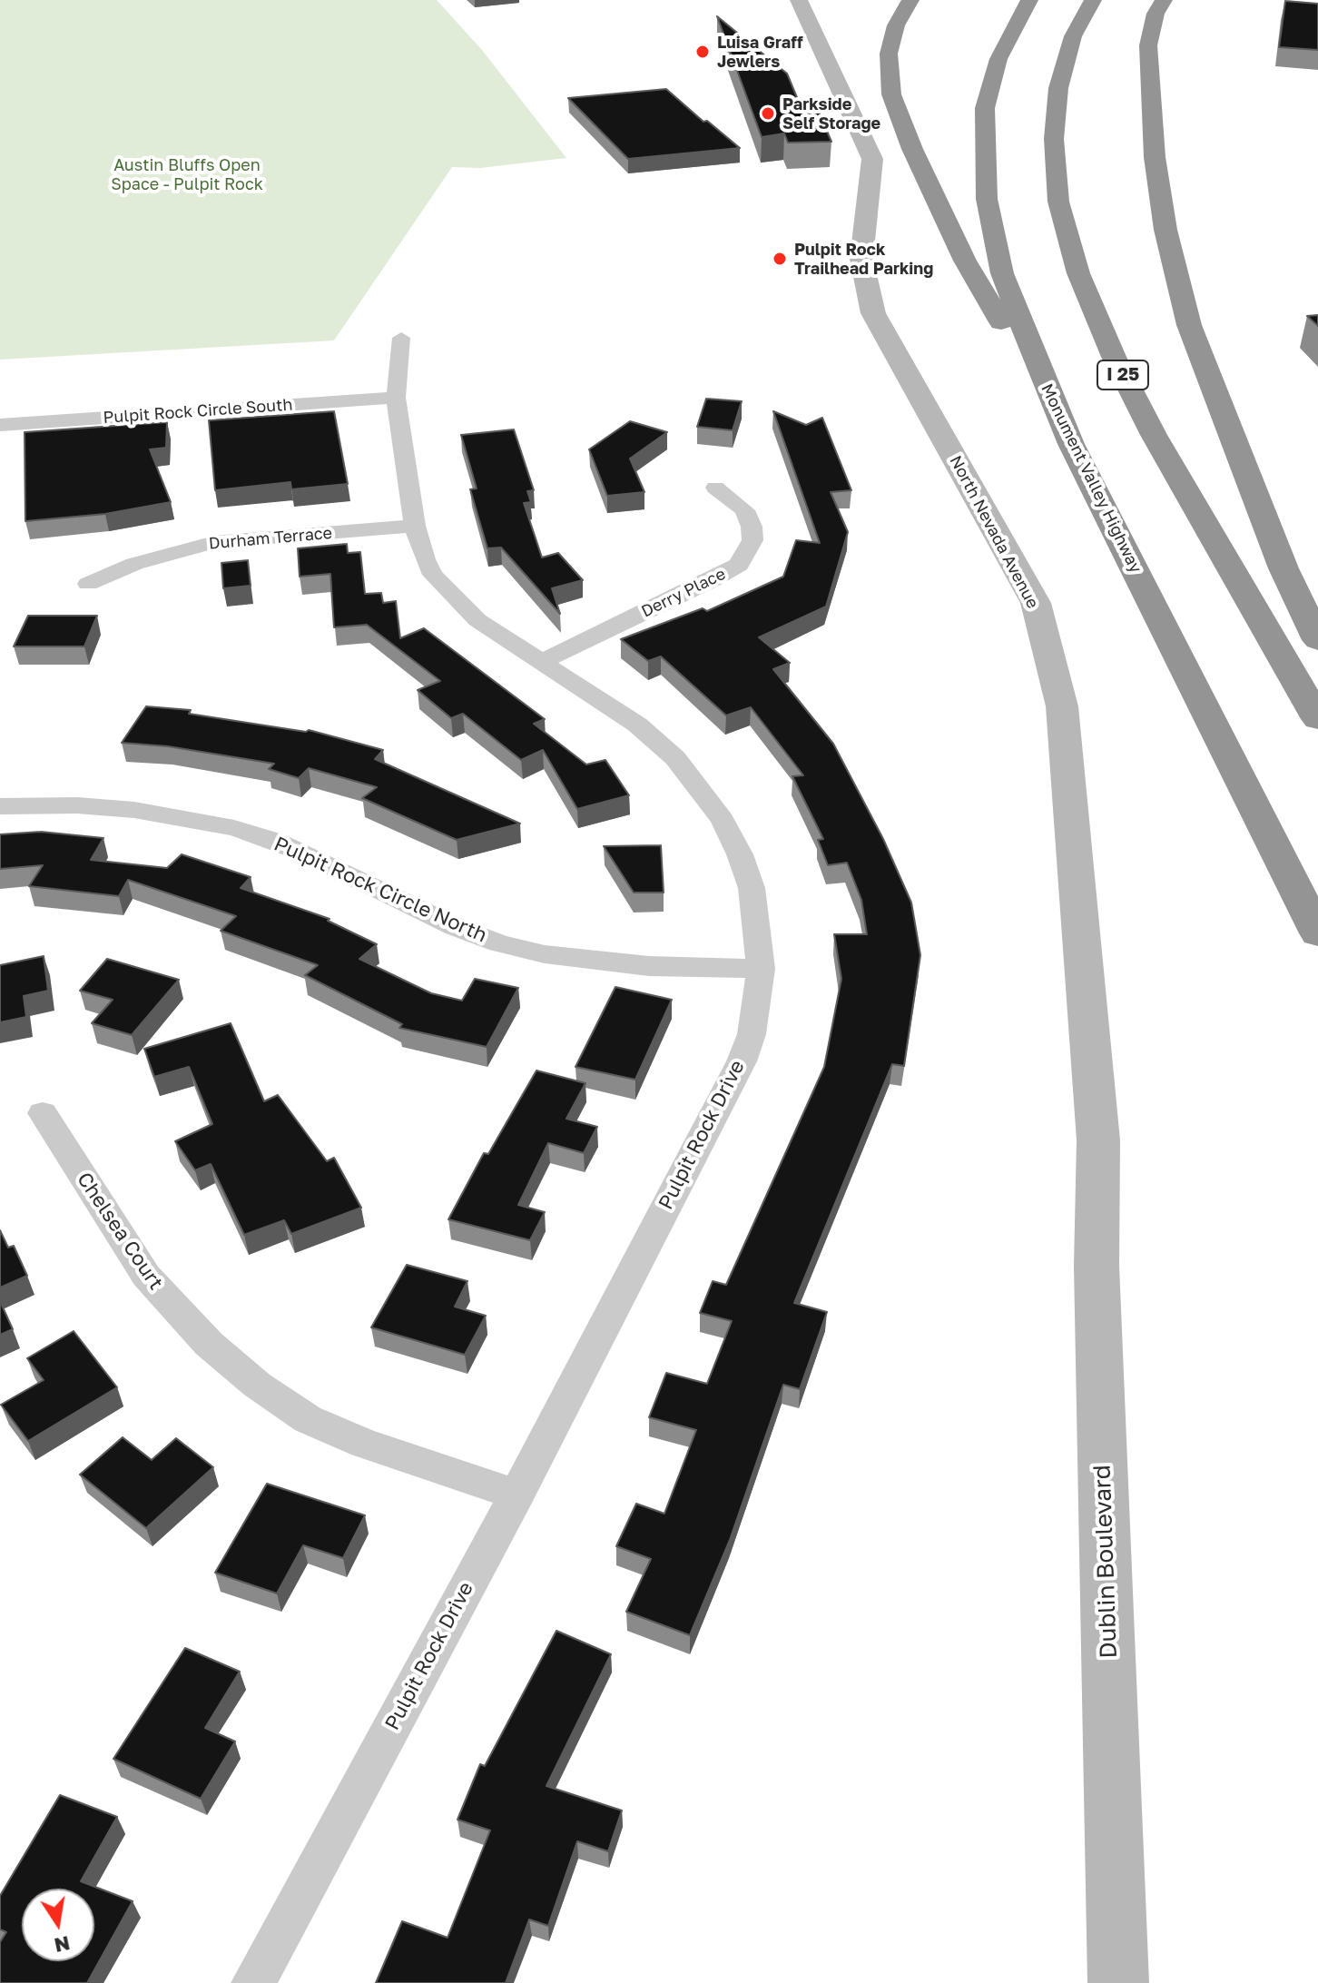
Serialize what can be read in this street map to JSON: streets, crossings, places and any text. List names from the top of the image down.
{
  "streets": {
    "highway": ["I 25", "Monument Valley Highway"],
    "main road": ["North Nevada Avenue", "Dublin Boulevard"],
    "street": [
      "Pulpit Rock Circle South",
      "Durham Terrace",
      "Derry Place",
      "Pulpit Rock Circle North",
      "Pulpit Rock Drive",
      "Chelsea Court"
    ]
  },
  "crossings": [
    ["Pulpit Rock Circle South", "Pulpit Rock Drive"],
    ["North Nevada Avenue", "Dublin Boulevard"],
    ["Durham Terrace", "Pulpit Rock Drive"],
    ["Derry Place", "Pulpit Rock Drive"],
    ["Pulpit Rock Circle North", "Pulpit Rock Drive"],
    ["Pulpit Rock Drive", "Chelsea Court"]
  ],
  "parks": ["Austin Bluffs Open Space - Pulpit Rock"],
  "places": ["Luisa Graff Jewlers", "Parkside Self Storage", "Pulpit Rock Trailhead Parking"],
  "north": "bottom"
}
